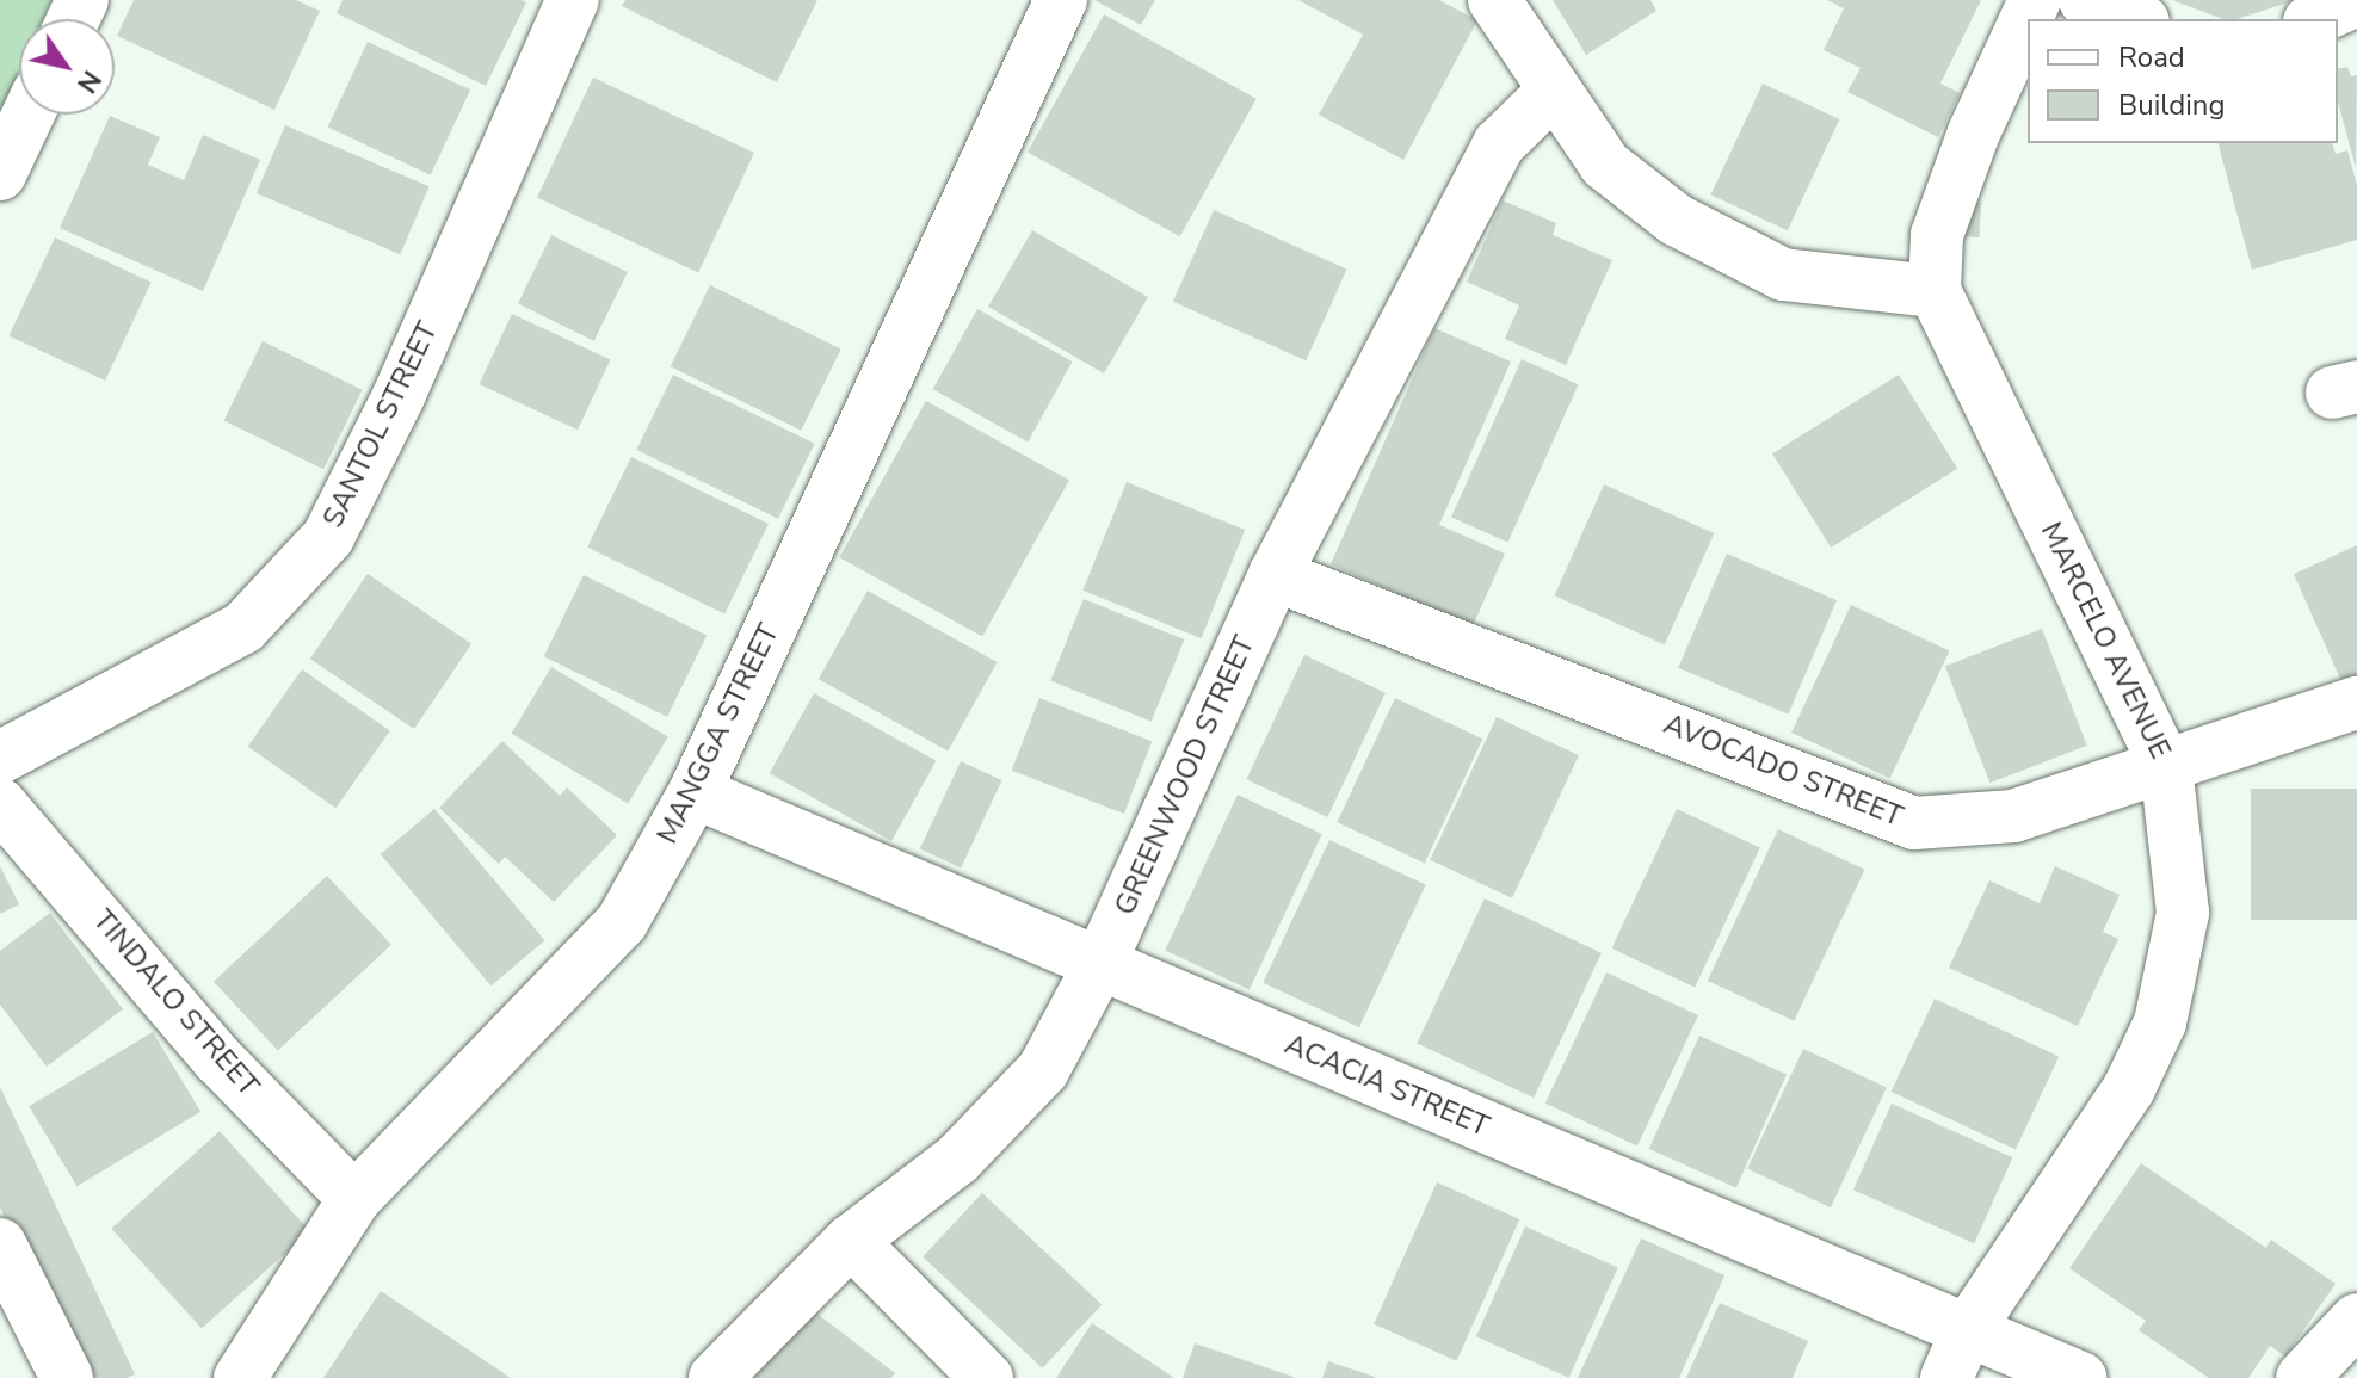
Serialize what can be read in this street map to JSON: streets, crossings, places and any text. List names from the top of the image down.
{
  "streets": {
    "street": [
      "SANTOL STREET",
      "MARCELO AVENUE",
      "MANGGA STREET",
      "AVOCADO STREET",
      "GREENWOOD STREET",
      "TINDALO STREET",
      "ACACIA STREET"
    ]
  },
  "crossings": [
    ["MARCELO AVENUE", "AVOCADO STREET"],
    ["MARCELO AVENUE", "ACACIA STREET"],
    ["MANGGA STREET", "TINDALO STREET"],
    ["MANGGA STREET", "ACACIA STREET"],
    ["AVOCADO STREET", "GREENWOOD STREET"],
    ["GREENWOOD STREET", "ACACIA STREET"]
  ],
  "legend": ["Road", "Building"],
  "north": "bottom right"
}
